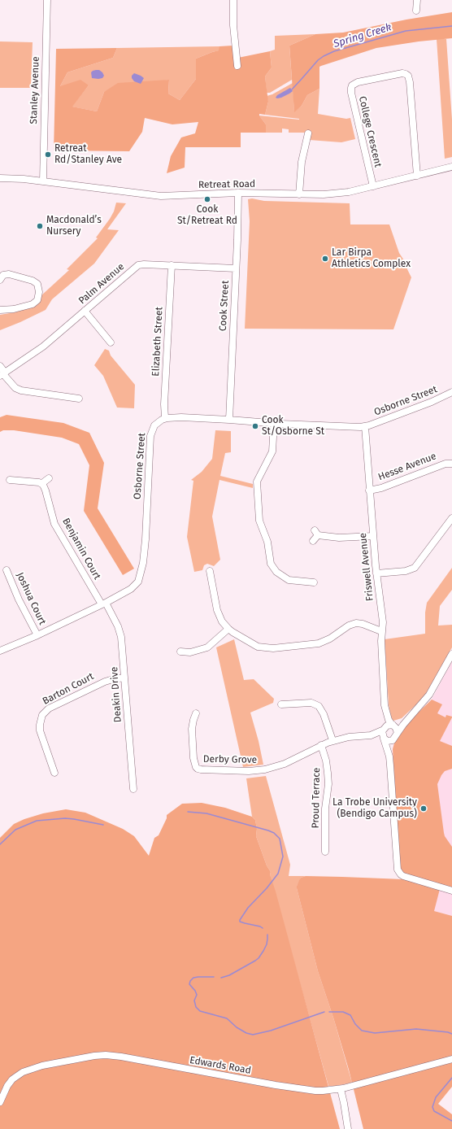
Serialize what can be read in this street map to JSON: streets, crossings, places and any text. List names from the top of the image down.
{
  "streets": {
    "street": [
      "Stanley Avenue",
      "College Crescent",
      "Retreat Road",
      "Palm Avenue",
      "Cook Street",
      "Elizabeth Street",
      "Osborne Street",
      "Hesse Avenue",
      "Benjamin Court",
      "Friswell Avenue",
      "Joshua Court",
      "Barton Court",
      "Deakin Drive",
      "Derby Grove",
      "Proud Terrace",
      "Edwards Road"
    ]
  },
  "crossings": [
    ["Stanley Avenue", "Retreat Road"],
    ["College Crescent", "Retreat Road"],
    ["Retreat Road", "Cook Street"],
    ["Palm Avenue", "Cook Street"],
    ["Palm Avenue", "Elizabeth Street"],
    ["Cook Street", "Osborne Street"],
    ["Elizabeth Street", "Osborne Street"],
    ["Osborne Street", "Benjamin Court"],
    ["Osborne Street", "Friswell Avenue"],
    ["Osborne Street", "Joshua Court"],
    ["Osborne Street", "Deakin Drive"],
    ["Hesse Avenue", "Friswell Avenue"],
    ["Benjamin Court", "Deakin Drive"],
    ["Friswell Avenue", "Derby Grove"],
    ["Barton Court", "Deakin Drive"],
    ["Derby Grove", "Proud Terrace"]
  ],
  "water": ["Spring Creek"],
  "places": [
    "Retreat Rd/Stanley Ave",
    "Cook St/Retreat Rd",
    "Macdonald’s Nursery",
    "Lar Birpa Athletics Complex",
    "Cook St/Osborne St",
    "La Trobe University (Bendigo Campus)"
  ]
}
